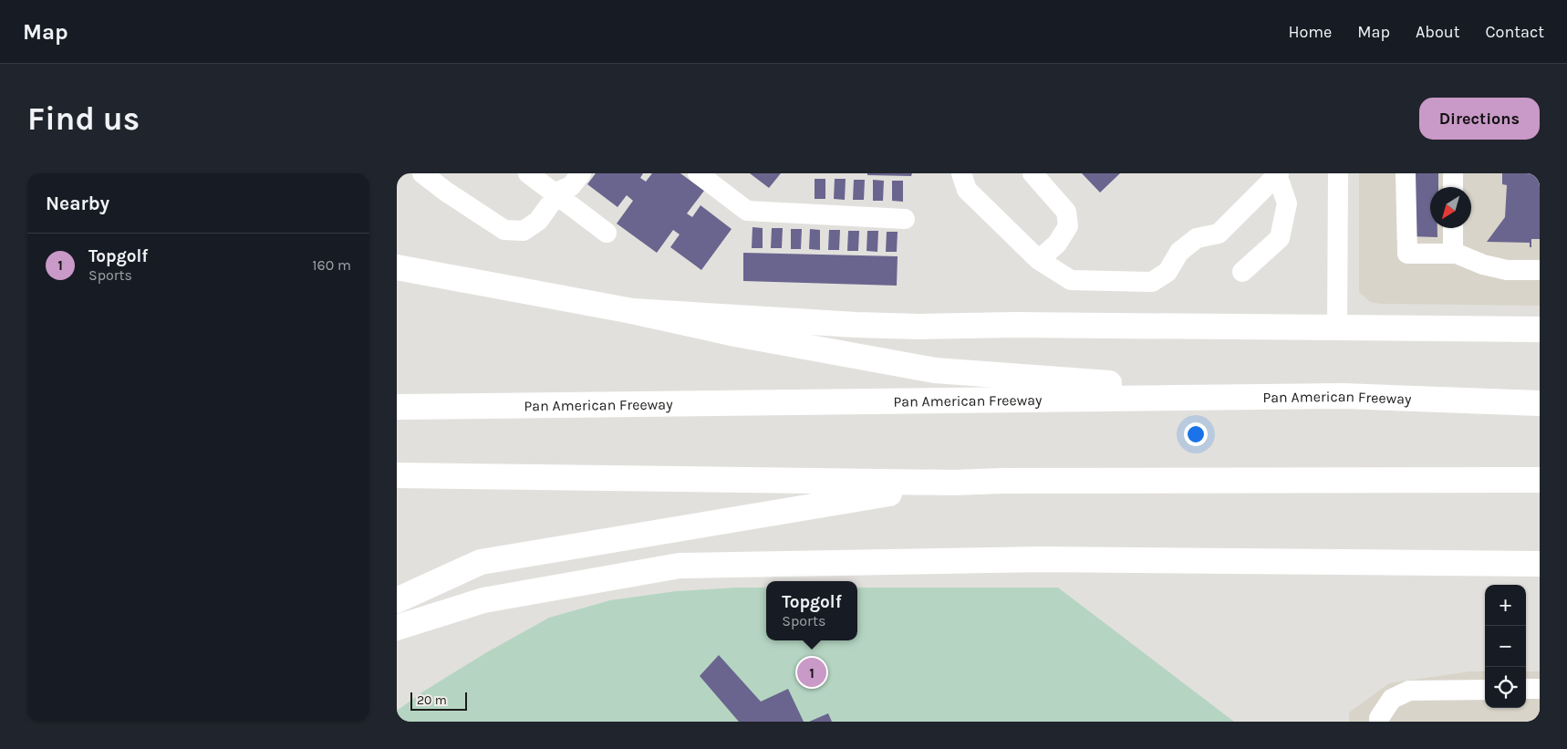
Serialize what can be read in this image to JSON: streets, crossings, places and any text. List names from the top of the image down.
{
  "streets": {
    "main road": ["Pan American Freeway"]
  },
  "scale_bar": "20 m",
  "north": "bottom left",
  "page": {
    "header": "Map",
    "nav": [
      "Home",
      "Map",
      "About",
      "Contact"
    ],
    "buttons": "Directions",
    "title": "Find us",
    "heading": "Nearby",
    "list": [
      {
        "mark": "1",
        "name": "Topgolf",
        "note": "Sports",
        "value": "160 m"
      }
    ],
    "popup": ["Topgolf", "Sports"],
    "map_buttons": ["+", "−"],
    "pins": "1",
    "scale": "20 m"
  }
}
